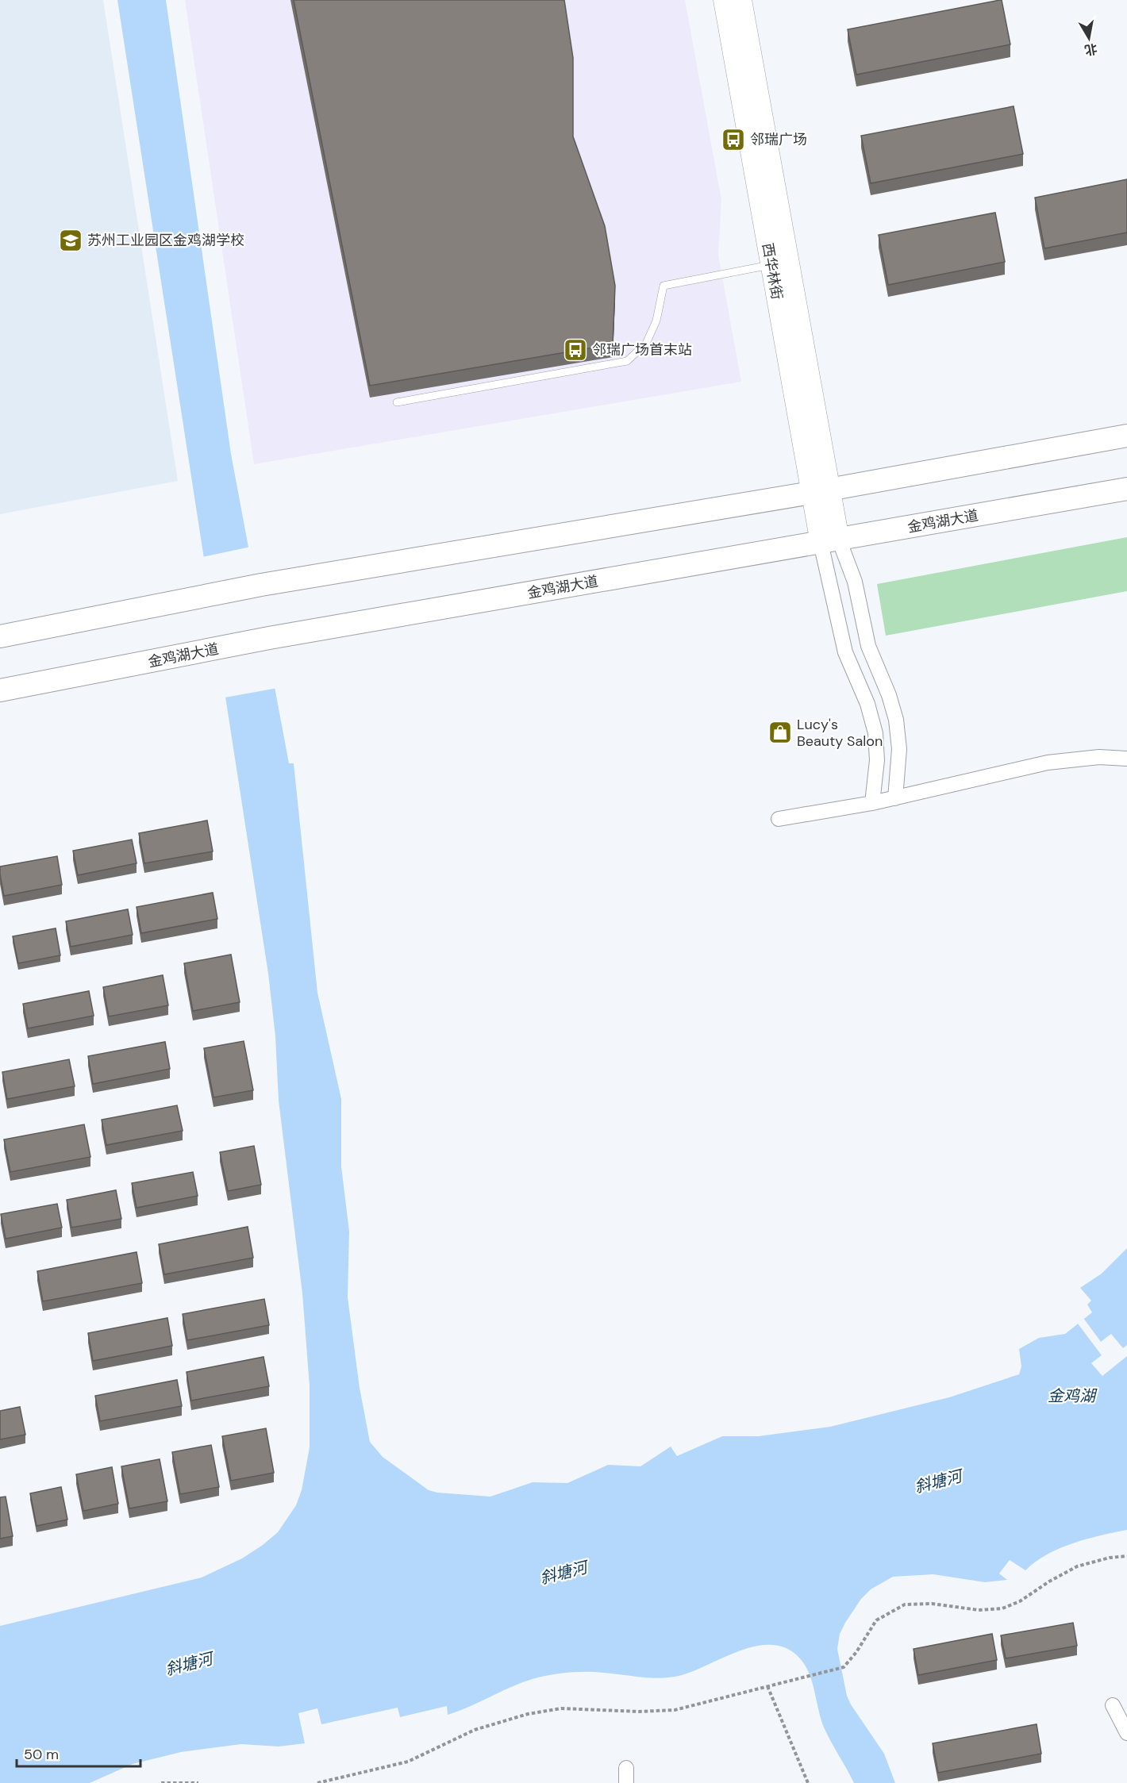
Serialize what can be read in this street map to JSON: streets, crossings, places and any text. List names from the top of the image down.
{
  "streets": {
    "main road": ["西华林街", "金鸡湖大道"]
  },
  "crossings": [
    ["西华林街", "金鸡湖大道"]
  ],
  "water": ["金鸡湖", "斜塘河"],
  "places": {
    "bus stop": ["邻瑞广场", "邻瑞广场首末站"],
    "school or university": ["苏州工业园区金鸡湖学校"],
    "shop": ["Lucy's Beauty Salon"]
  },
  "scale_bar": "50 m",
  "north": "bottom"
}
